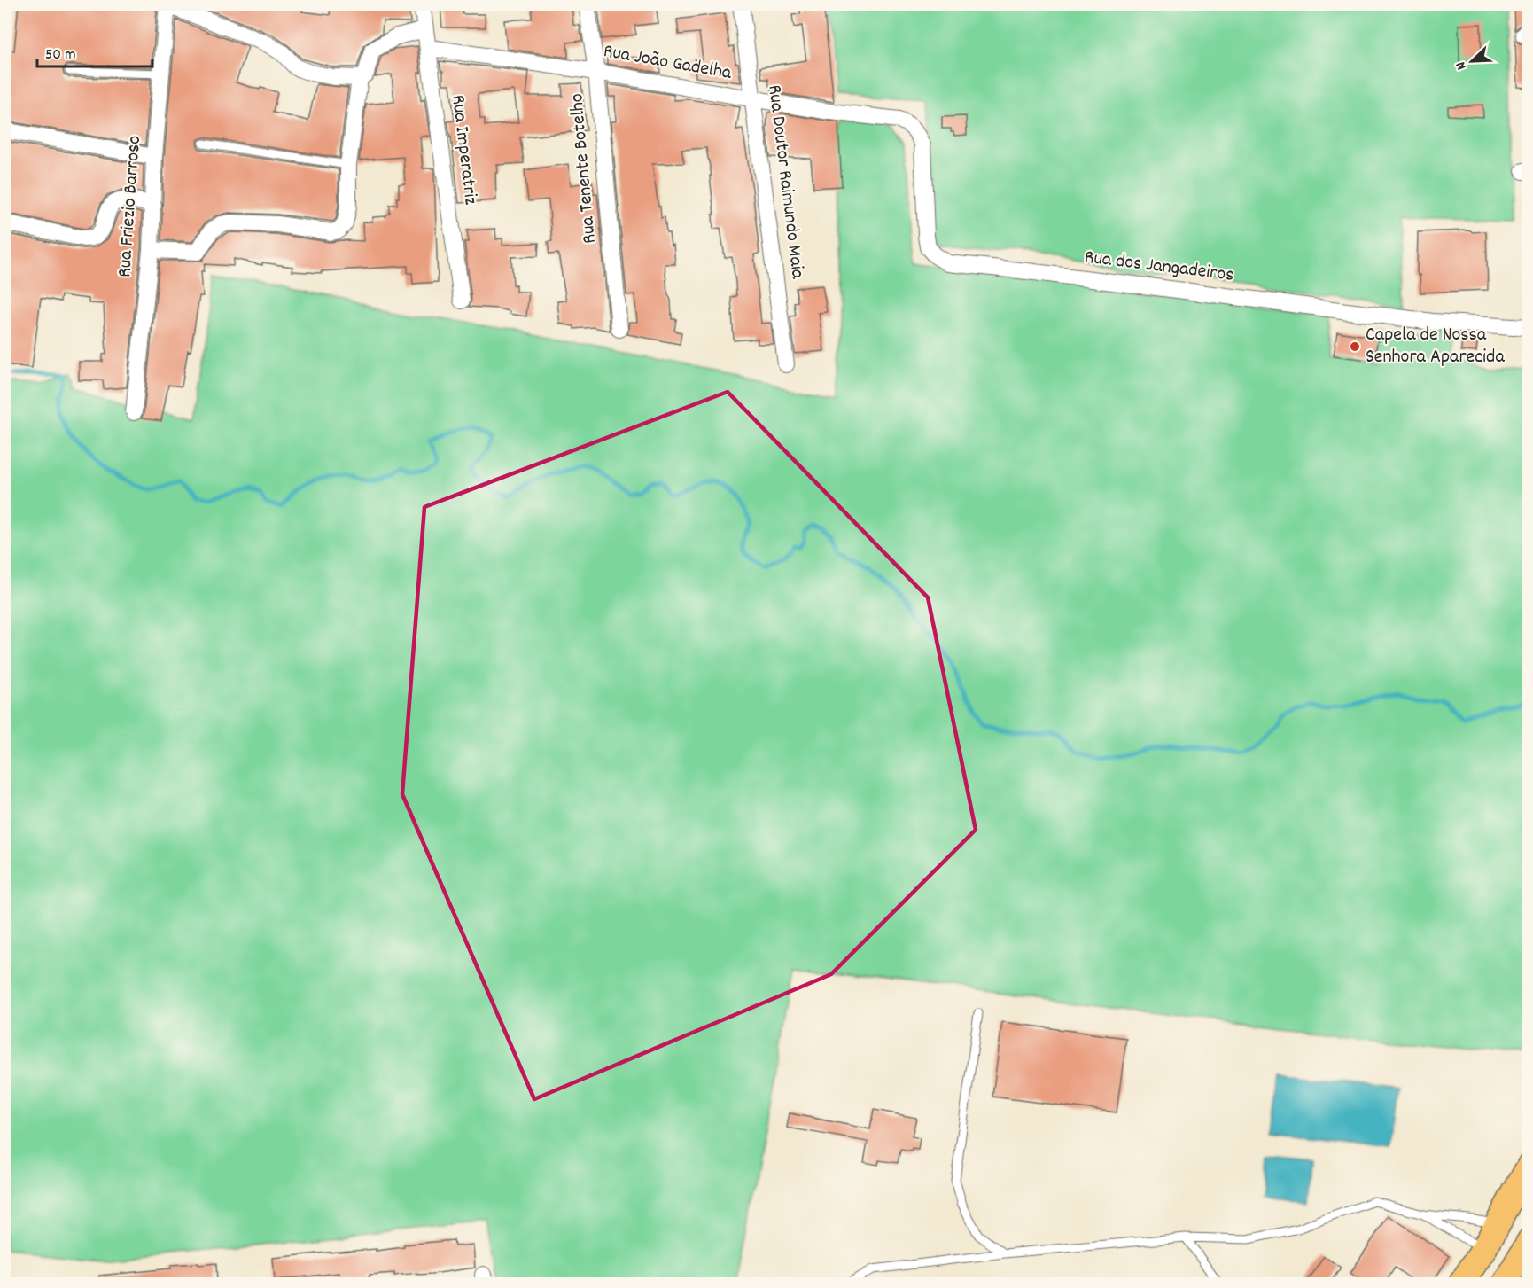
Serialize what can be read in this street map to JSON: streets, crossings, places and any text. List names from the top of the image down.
{
  "streets": {
    "street": [
      "Rua João Gadelha",
      "Rua Imperatriz",
      "Rua Tenente Botelho",
      "Rua Doutor Raimundo Maia",
      "Rua Friezio Barroso",
      "Rua dos Jangadeiros"
    ]
  },
  "crossings": [
    ["Rua João Gadelha", "Rua Imperatriz"],
    ["Rua João Gadelha", "Rua Tenente Botelho"],
    ["Rua João Gadelha", "Rua Doutor Raimundo Maia"],
    ["Rua João Gadelha", "Rua dos Jangadeiros"]
  ],
  "places": ["Capela de Nossa Senhora Aparecida"],
  "scale_bar": "50 m",
  "north": "bottom left"
}
